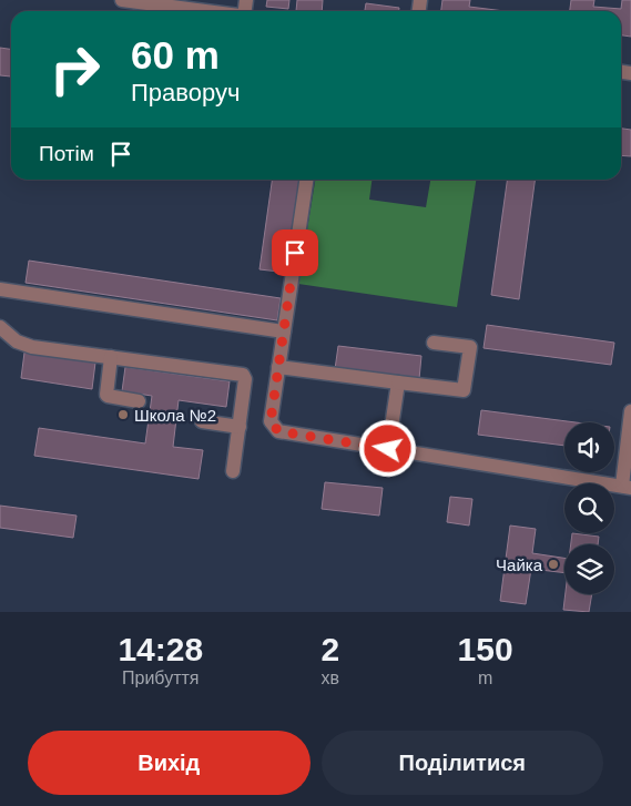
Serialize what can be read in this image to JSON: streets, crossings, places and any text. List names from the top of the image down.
{
  "places": ["Школа №2", "Чайка"],
  "page": {
    "turn": ["60 m", "Праворуч"],
    "then": "Потім",
    "eta": [
      "14:28",
      "Прибуття",
      "2",
      "хв",
      "150",
      "m"
    ],
    "buttons": ["Вихід", "Поділитися"]
  }
}
